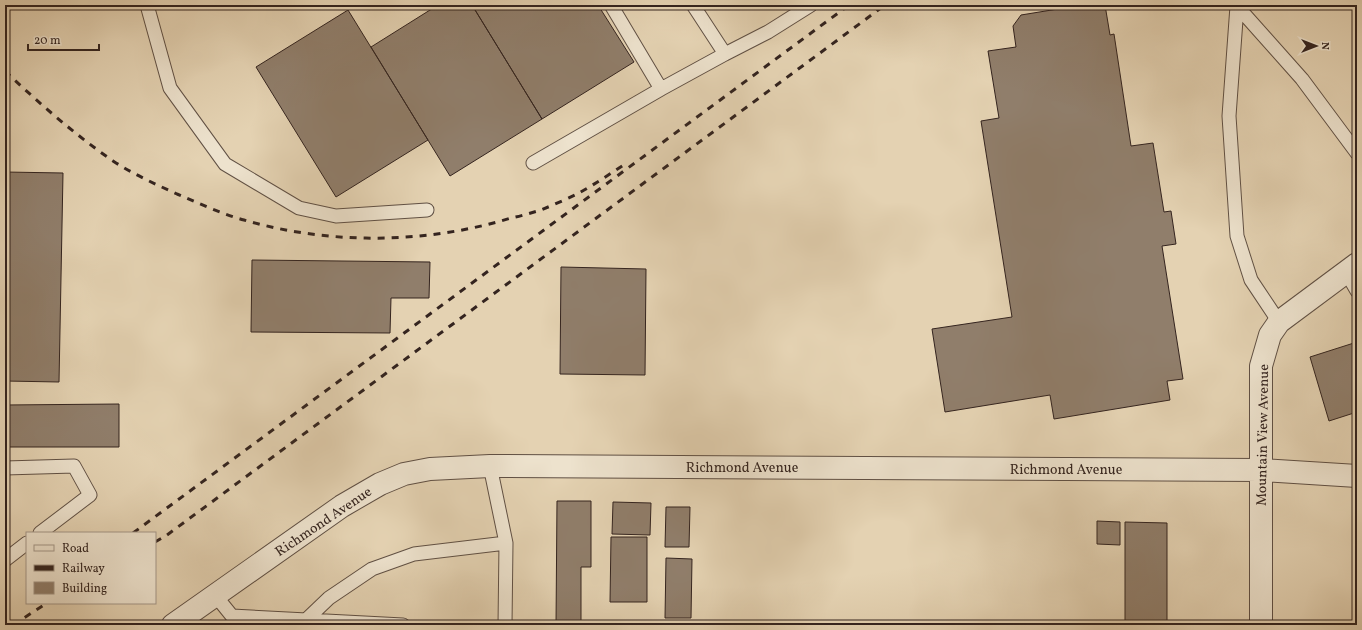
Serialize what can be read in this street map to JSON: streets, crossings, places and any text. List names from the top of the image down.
{
  "streets": {
    "street": ["Mountain View Avenue", "Richmond Avenue"]
  },
  "crossings": [
    ["Mountain View Avenue", "Richmond Avenue"]
  ],
  "legend": ["Road", "Railway", "Building"],
  "scale_bar": "20 m",
  "north": "right"
}
